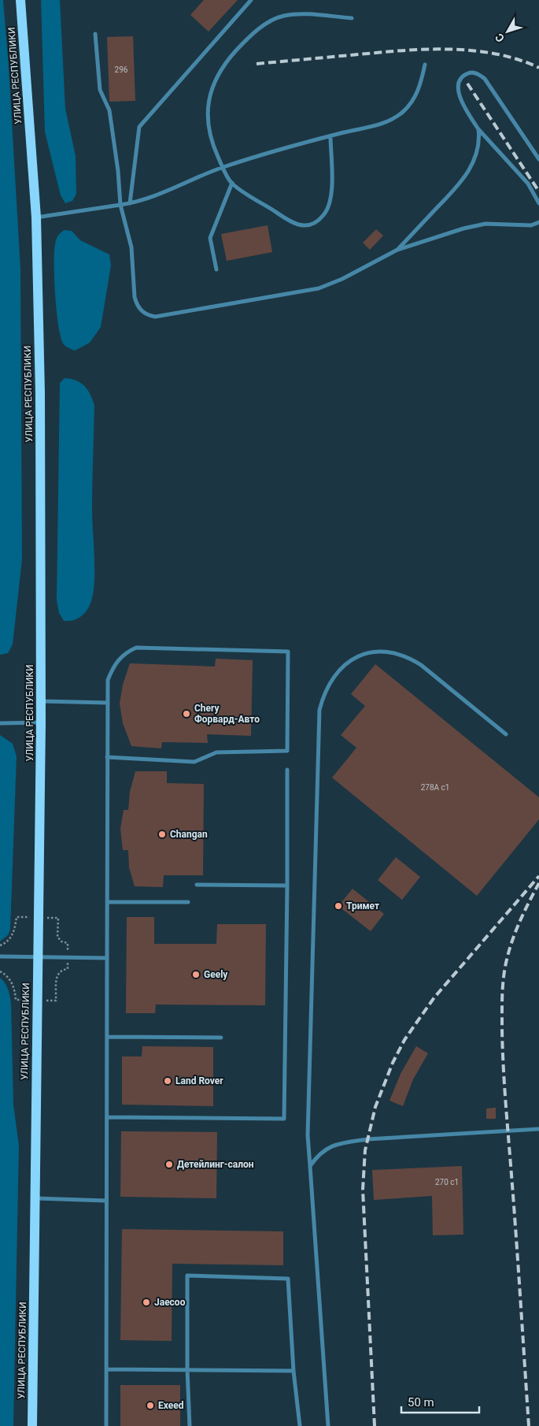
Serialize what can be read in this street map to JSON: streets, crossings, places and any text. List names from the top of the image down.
{
  "streets": {
    "main road": ["УЛИЦА РЕСПУБЛИКИ"]
  },
  "places": [
    "Chery Форвард-Авто",
    "Changan",
    "Тримет",
    "Geely",
    "Land Rover",
    "Детейлинг-салон",
    "Jaecoo",
    "Exeed"
  ],
  "house_numbers": ["296", "278А с1", "270 с1"],
  "scale_bar": "50 m",
  "north": "bottom left"
}
